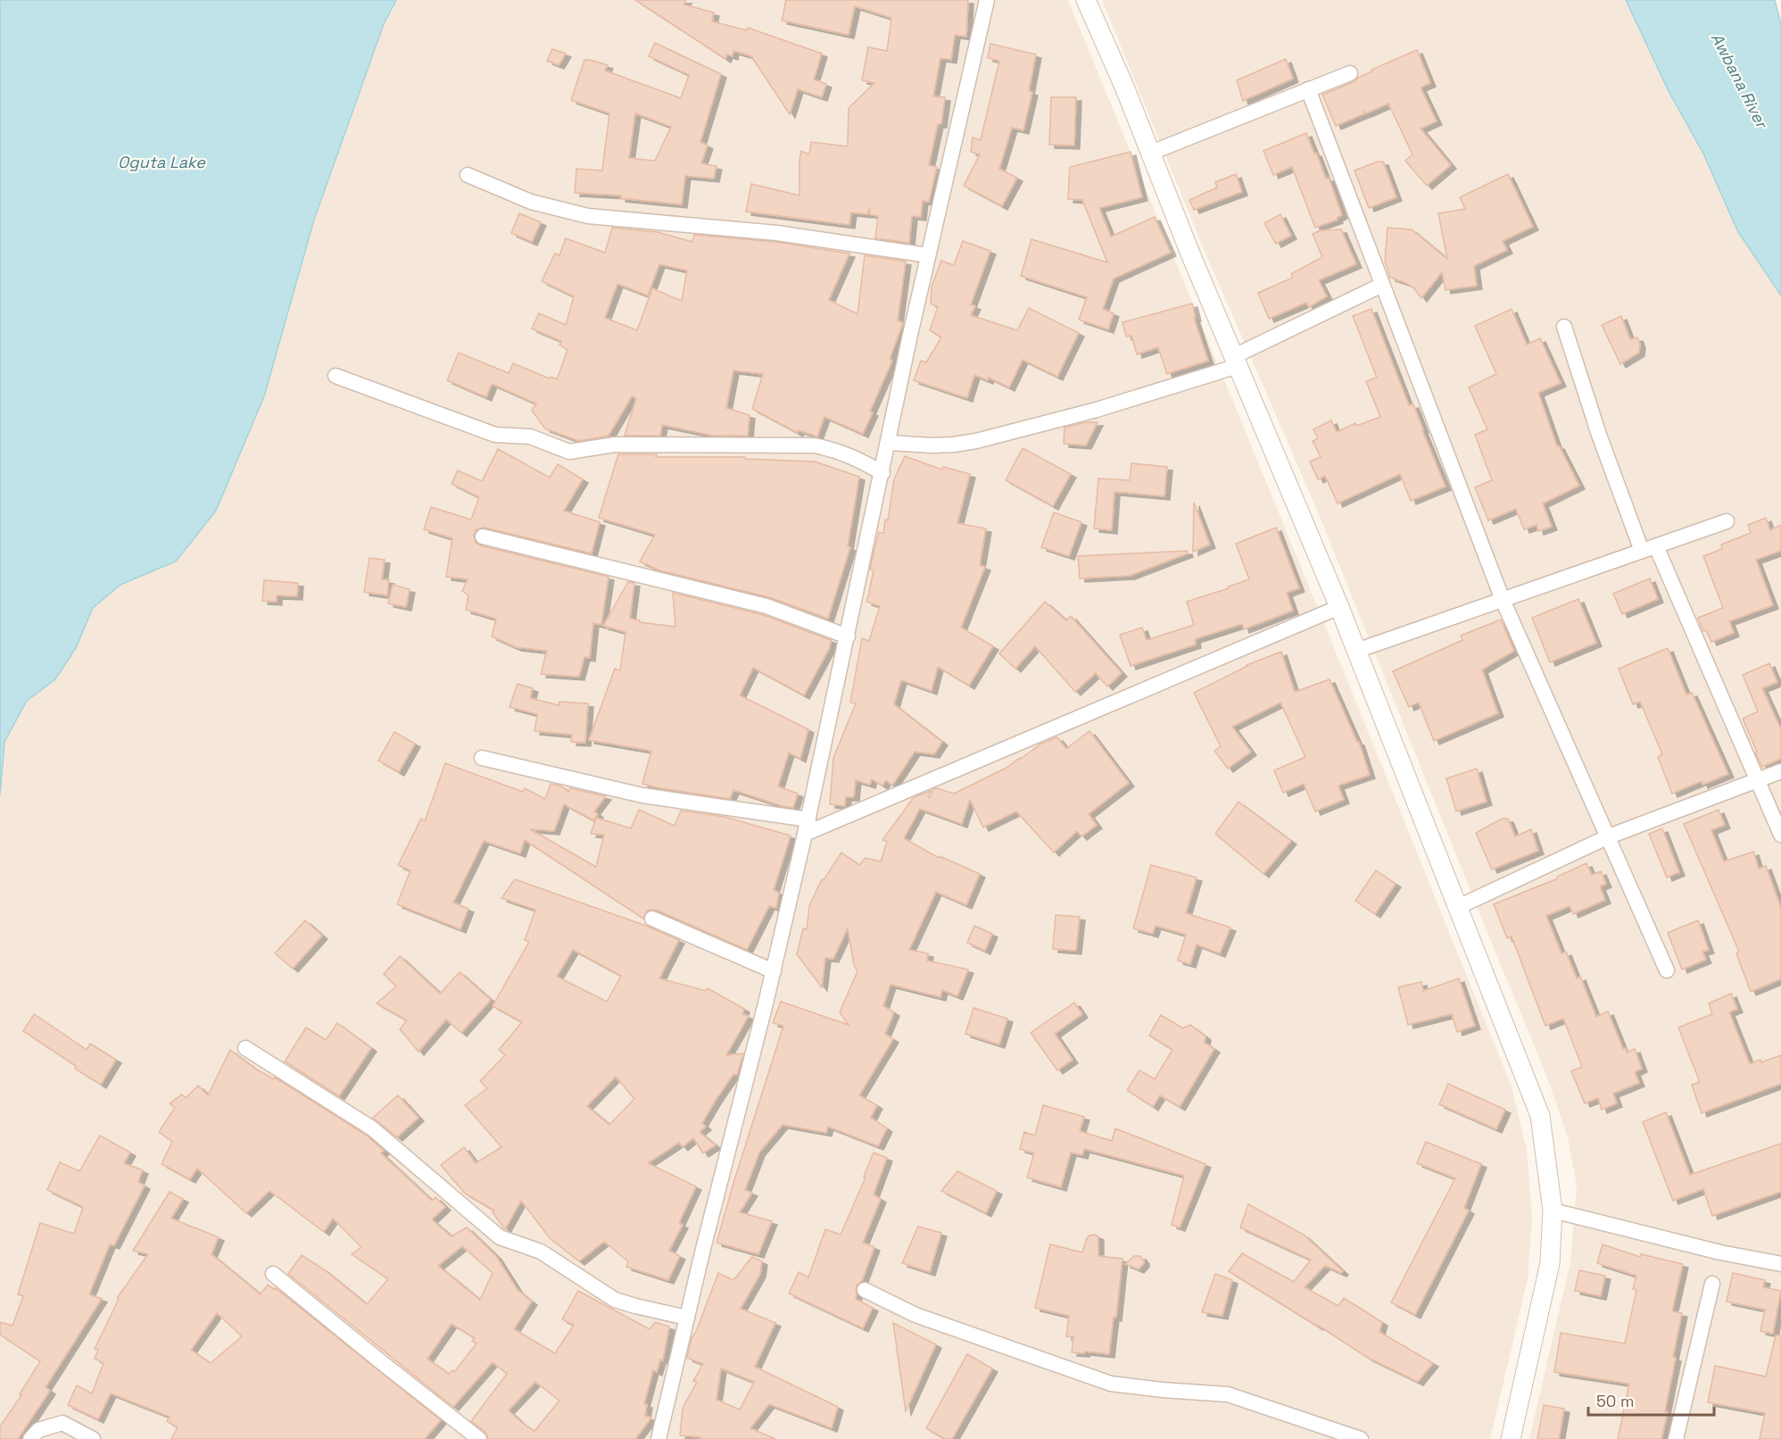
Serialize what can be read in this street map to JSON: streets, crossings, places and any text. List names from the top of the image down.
{
  "water": ["Awbana River", "Oguta Lake"],
  "scale_bar": "50 m"
}
